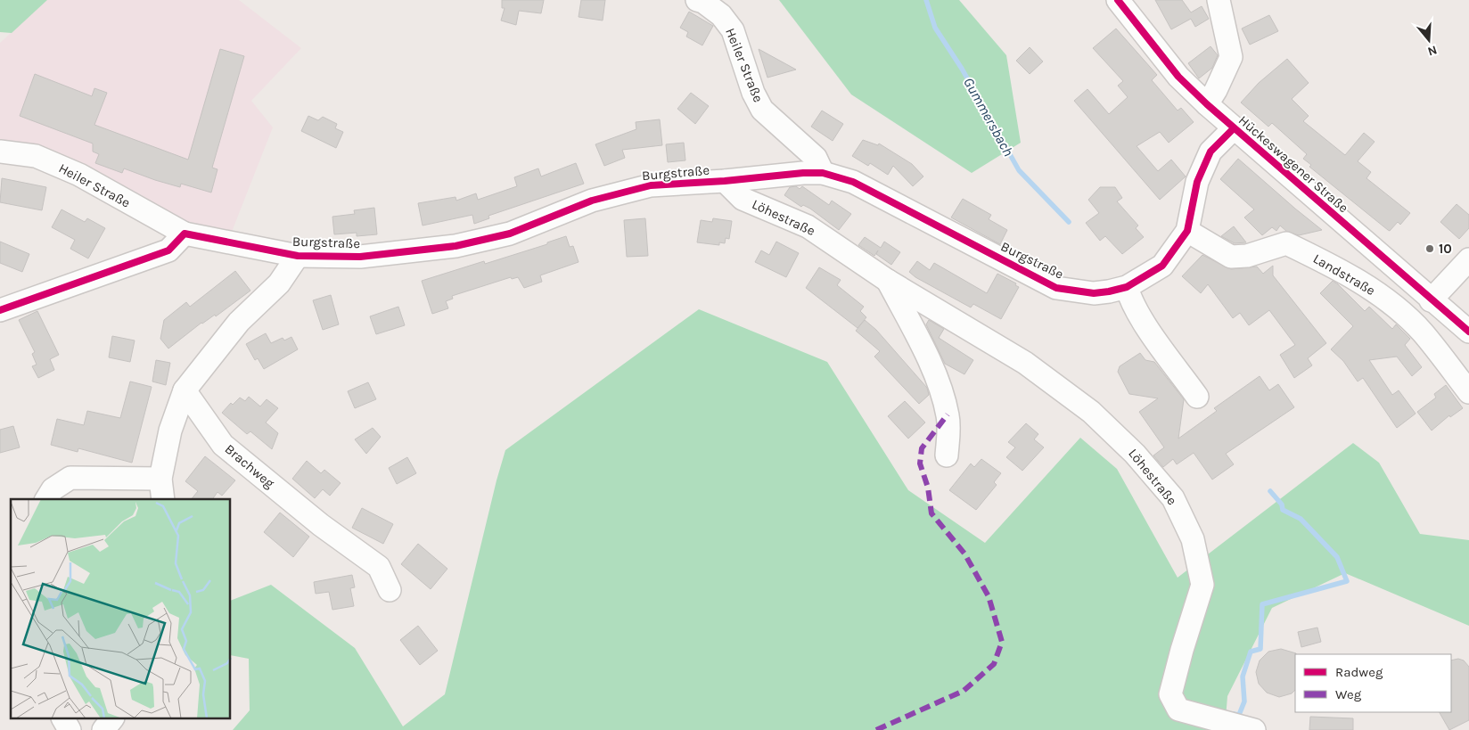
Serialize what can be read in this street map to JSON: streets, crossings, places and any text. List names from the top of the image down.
{
  "streets": {
    "street": [
      "Heiler Straße",
      "Hückeswagener Straße",
      "Burgstraße",
      "Löhestraße",
      "Landstraße",
      "Brachweg"
    ]
  },
  "crossings": [
    ["Heiler Straße", "Burgstraße"],
    ["Hückeswagener Straße", "Burgstraße"],
    ["Burgstraße", "Löhestraße"],
    ["Burgstraße", "Landstraße"],
    ["Burgstraße", "Brachweg"]
  ],
  "water": ["Gummersbach"],
  "places": ["10"],
  "legend": ["Radweg", "Weg"],
  "north": "bottom"
}
